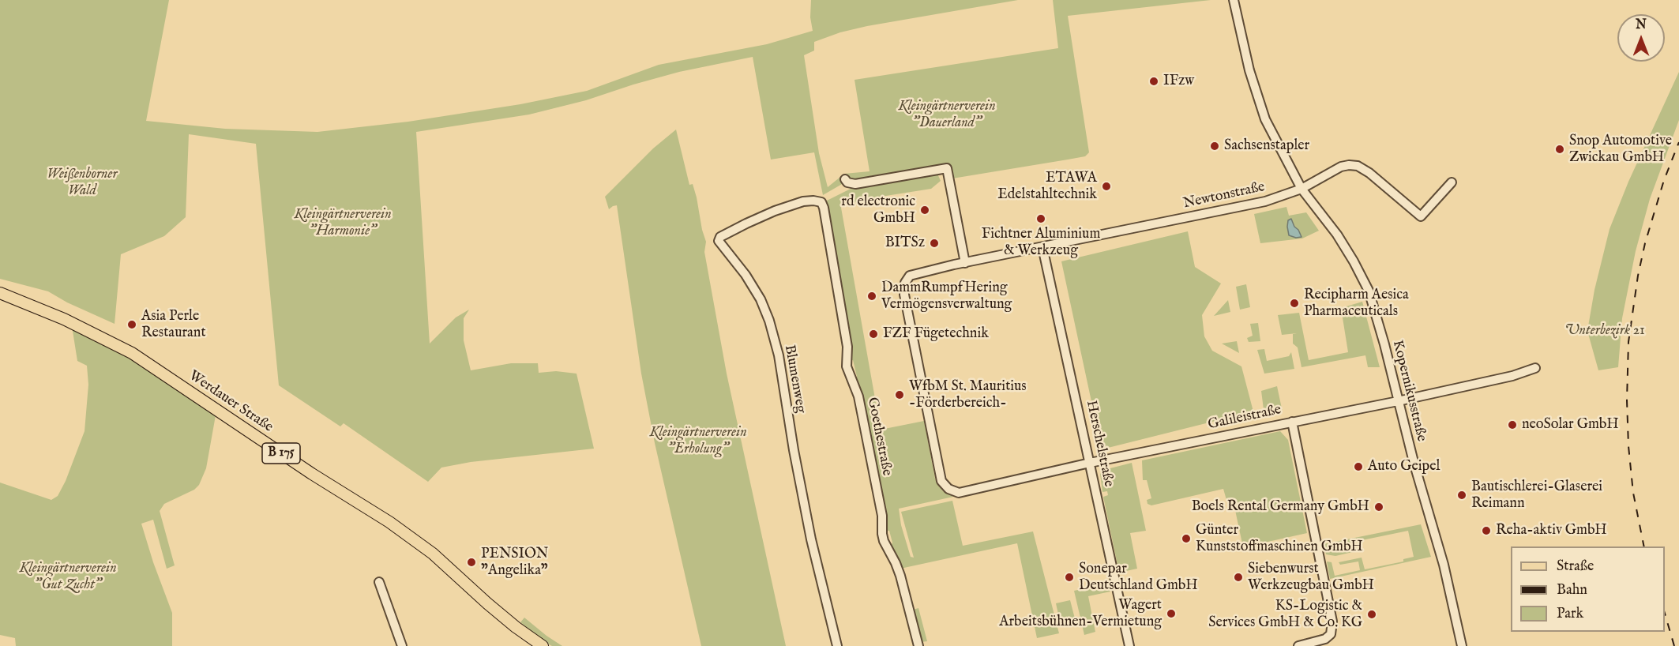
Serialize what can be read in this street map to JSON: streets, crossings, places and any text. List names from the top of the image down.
{
  "streets": {
    "main road": ["Werdauer Straße", "B 175"],
    "street": [
      "Newtonstraße",
      "Blumenweg",
      "Kopernikusstraße",
      "Galileistraße",
      "Goethestraße",
      "Herschelstraße"
    ]
  },
  "crossings": [
    ["Newtonstraße", "Kopernikusstraße"],
    ["Newtonstraße", "Galileistraße"],
    ["Newtonstraße", "Herschelstraße"],
    ["Blumenweg", "Goethestraße"],
    ["Kopernikusstraße", "Galileistraße"],
    ["Galileistraße", "Herschelstraße"]
  ],
  "parks": [
    "Kleingärtnerverein \"Dauerland\"",
    "Weißenborner Wald",
    "Kleingärtnerverein \"Harmonie\"",
    "Unterbezirk 21",
    "Kleingärtnerverein \"Erholung\"",
    "Kleingärtnerverein \"Gut Zucht\""
  ],
  "places": [
    "IFzw",
    "Sachsenstapler",
    "Snop Automotive Zwickau GmbH",
    "ETAWA Edelstahltechnik",
    "rd electronic GmbH",
    "Fichtner Aluminium & Werkzeug",
    "BITSz",
    "DammRumpfHering Vermögensverwaltung",
    "Recipharm Aesica Pharmaceuticals",
    "Asia Perle Restaurant",
    "FZF Fügetechnik",
    "WfbM St. Mauritius -Förderbereich-",
    "neoSolar GmbH",
    "Auto Geipel",
    "Bautischlerei-Glaserei Reimann",
    "Boels Rental Germany GmbH",
    "Reha-aktiv GmbH",
    "Günter Kunststoffmaschinen GmbH",
    "PENSION \"Angelika\"",
    "Sonepar Deutschland GmbH",
    "Siebenwurst Werkzeugbau GmbH",
    "Wagert Arbeitsbühnen-Vermietung",
    "KS-Logistic & Services GmbH & Co. KG"
  ],
  "legend": ["Straße", "Bahn", "Park"],
  "north": "top"
}
